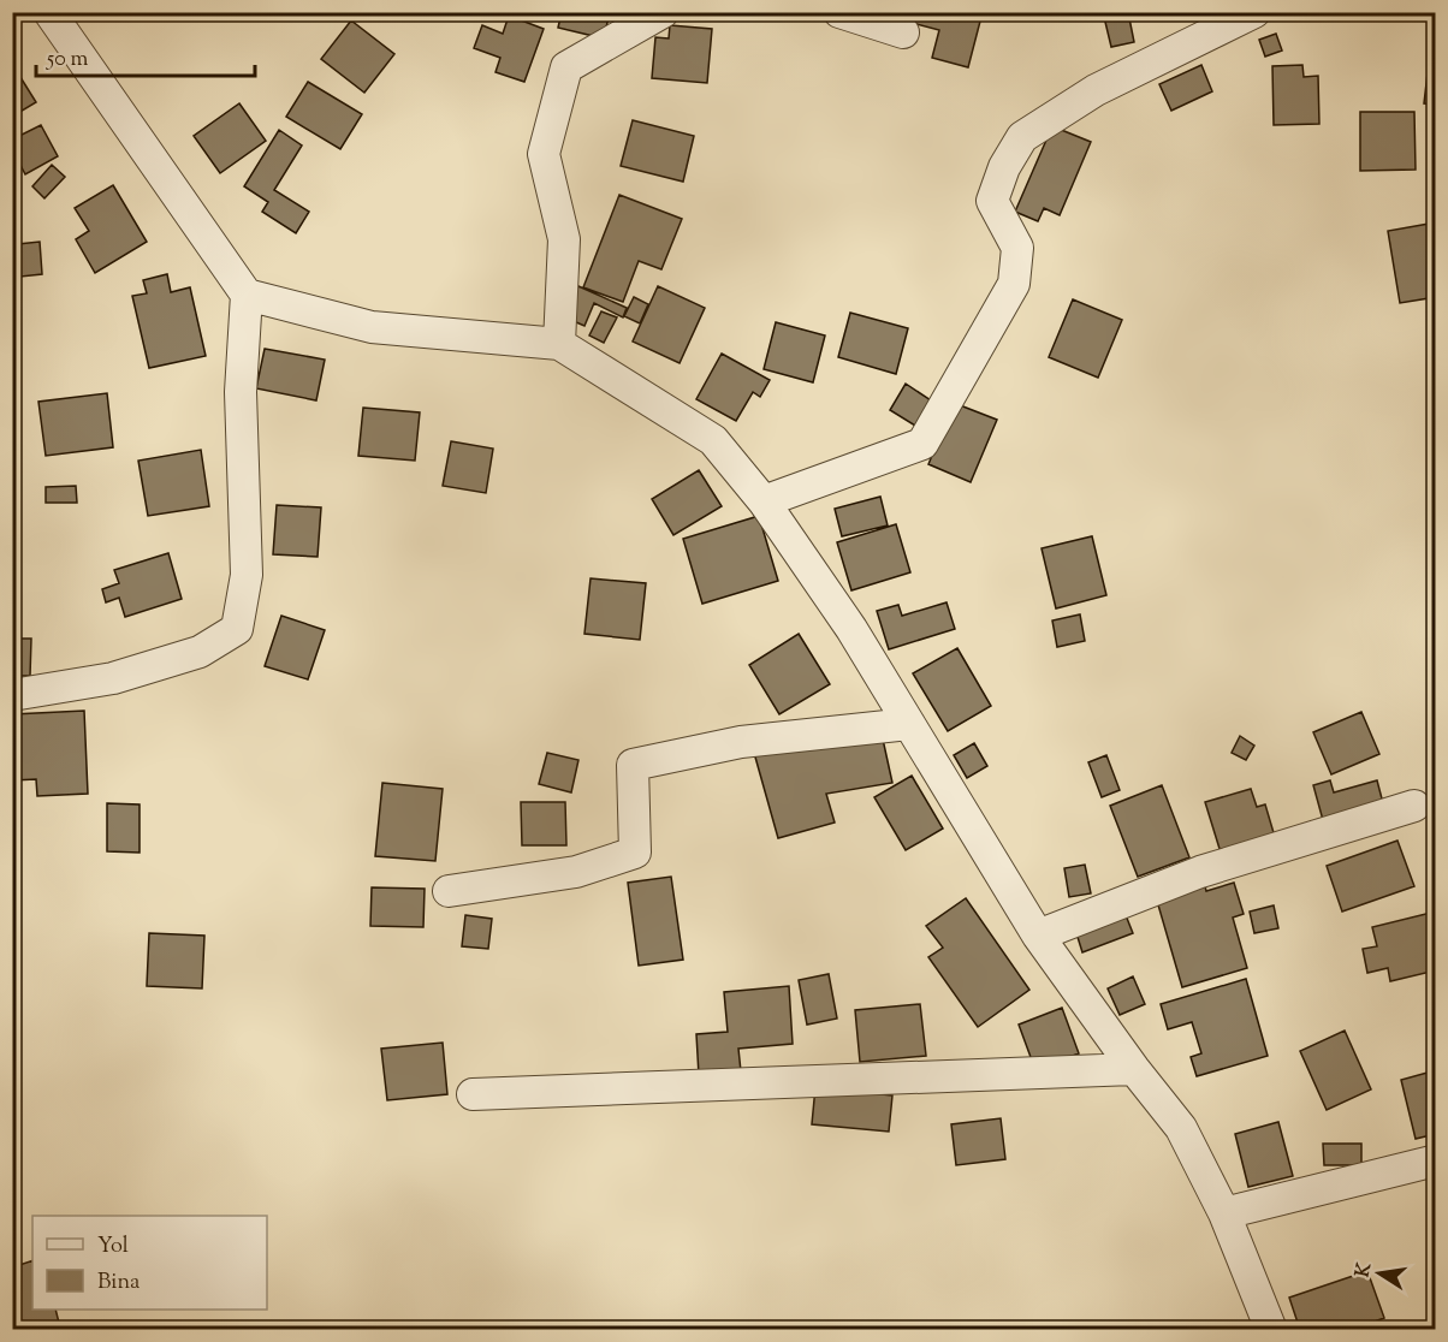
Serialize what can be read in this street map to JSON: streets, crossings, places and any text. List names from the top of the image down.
{
  "legend": ["Yol", "Bina"],
  "scale_bar": "50 m",
  "north": "left"
}
